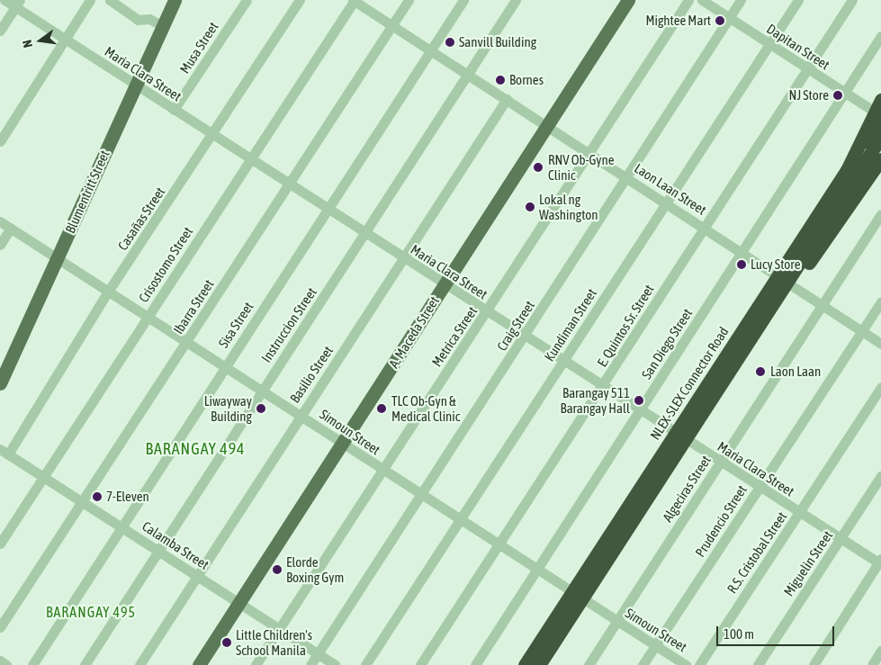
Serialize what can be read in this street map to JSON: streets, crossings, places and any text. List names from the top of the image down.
{
  "streets": {
    "highway": ["NLEX-SLEX Connector Road"],
    "main road": ["Blumentritt Street", "A. Maceda Street"],
    "street": [
      "Dapitan Street",
      "Musa Street",
      "Maria Clara Street",
      "Laon Laan Street",
      "Casañas Street",
      "Crisostomo Street",
      "Ibarra Street",
      "Sisa Street",
      "Instruccion Street",
      "Kundiman Street",
      "Craig Street",
      "E. Quintos Sr. Street",
      "Metrica Street",
      "San Diego Street",
      "Basilio Street",
      "Simoun Street",
      "Algeciras Street",
      "Prudencio Street",
      "Calamba Street",
      "R.S. Cristobal Street",
      "Miguelin Street"
    ]
  },
  "crossings": [
    ["Dapitan Street", "Kundiman Street"],
    ["Dapitan Street", "Craig Street"],
    ["Dapitan Street", "E. Quintos Sr. Street"],
    ["Dapitan Street", "San Diego Street"],
    ["Dapitan Street", "NLEX-SLEX Connector Road"],
    ["Musa Street", "Maria Clara Street"],
    ["Maria Clara Street", "Blumentritt Street"],
    ["Maria Clara Street", "Casañas Street"],
    ["Maria Clara Street", "Crisostomo Street"],
    ["Maria Clara Street", "Ibarra Street"],
    ["Maria Clara Street", "Sisa Street"],
    ["Maria Clara Street", "Instruccion Street"],
    ["Maria Clara Street", "Kundiman Street"],
    ["Maria Clara Street", "Craig Street"],
    ["Maria Clara Street", "E. Quintos Sr. Street"],
    ["Maria Clara Street", "A. Maceda Street"],
    ["Maria Clara Street", "Metrica Street"],
    ["Maria Clara Street", "San Diego Street"],
    ["Maria Clara Street", "Basilio Street"],
    ["Maria Clara Street", "Algeciras Street"],
    ["Maria Clara Street", "Prudencio Street"],
    ["Maria Clara Street", "R.S. Cristobal Street"],
    ["Maria Clara Street", "Miguelin Street"],
    ["Laon Laan Street", "Crisostomo Street"],
    ["Laon Laan Street", "Ibarra Street"],
    ["Laon Laan Street", "Sisa Street"],
    ["Laon Laan Street", "Instruccion Street"],
    ["Laon Laan Street", "Kundiman Street"],
    ["Laon Laan Street", "Craig Street"],
    ["Laon Laan Street", "E. Quintos Sr. Street"],
    ["Laon Laan Street", "A. Maceda Street"],
    ["Laon Laan Street", "Metrica Street"],
    ["Laon Laan Street", "San Diego Street"],
    ["Laon Laan Street", "Basilio Street"],
    ["Laon Laan Street", "Algeciras Street"],
    ["Laon Laan Street", "Prudencio Street"],
    ["Blumentritt Street", "Simoun Street"],
    ["Casañas Street", "Simoun Street"],
    ["Casañas Street", "Calamba Street"],
    ["Crisostomo Street", "Simoun Street"],
    ["Crisostomo Street", "Calamba Street"],
    ["Ibarra Street", "Simoun Street"],
    ["Ibarra Street", "Calamba Street"],
    ["Sisa Street", "Simoun Street"],
    ["Sisa Street", "Calamba Street"],
    ["Instruccion Street", "Simoun Street"],
    ["Instruccion Street", "Calamba Street"],
    ["Kundiman Street", "Simoun Street"],
    ["Craig Street", "Simoun Street"],
    ["Craig Street", "Calamba Street"],
    ["E. Quintos Sr. Street", "Simoun Street"],
    ["A. Maceda Street", "Simoun Street"],
    ["A. Maceda Street", "Calamba Street"],
    ["Metrica Street", "Simoun Street"],
    ["Metrica Street", "Calamba Street"],
    ["San Diego Street", "Simoun Street"],
    ["Basilio Street", "Simoun Street"],
    ["Basilio Street", "Calamba Street"],
    ["Simoun Street", "Algeciras Street"],
    ["Simoun Street", "Prudencio Street"]
  ],
  "districts": ["BARANGAY 494", "BARANGAY 495"],
  "places": [
    "Mightee Mart",
    "Sanvill Building",
    "Bornes",
    "NJ Store",
    "RNV Ob-Gyne Clinic",
    "Lokal ng Washington",
    "Lucy Store",
    "Laon Laan",
    "Barangay 511 Barangay Hall",
    "Liwayway Building",
    "TLC Ob-Gyn & Medical Clinic",
    "7-Eleven",
    "Elorde Boxing Gym",
    "Little Children's School Manila"
  ],
  "scale_bar": "100 m",
  "north": "left"
}
